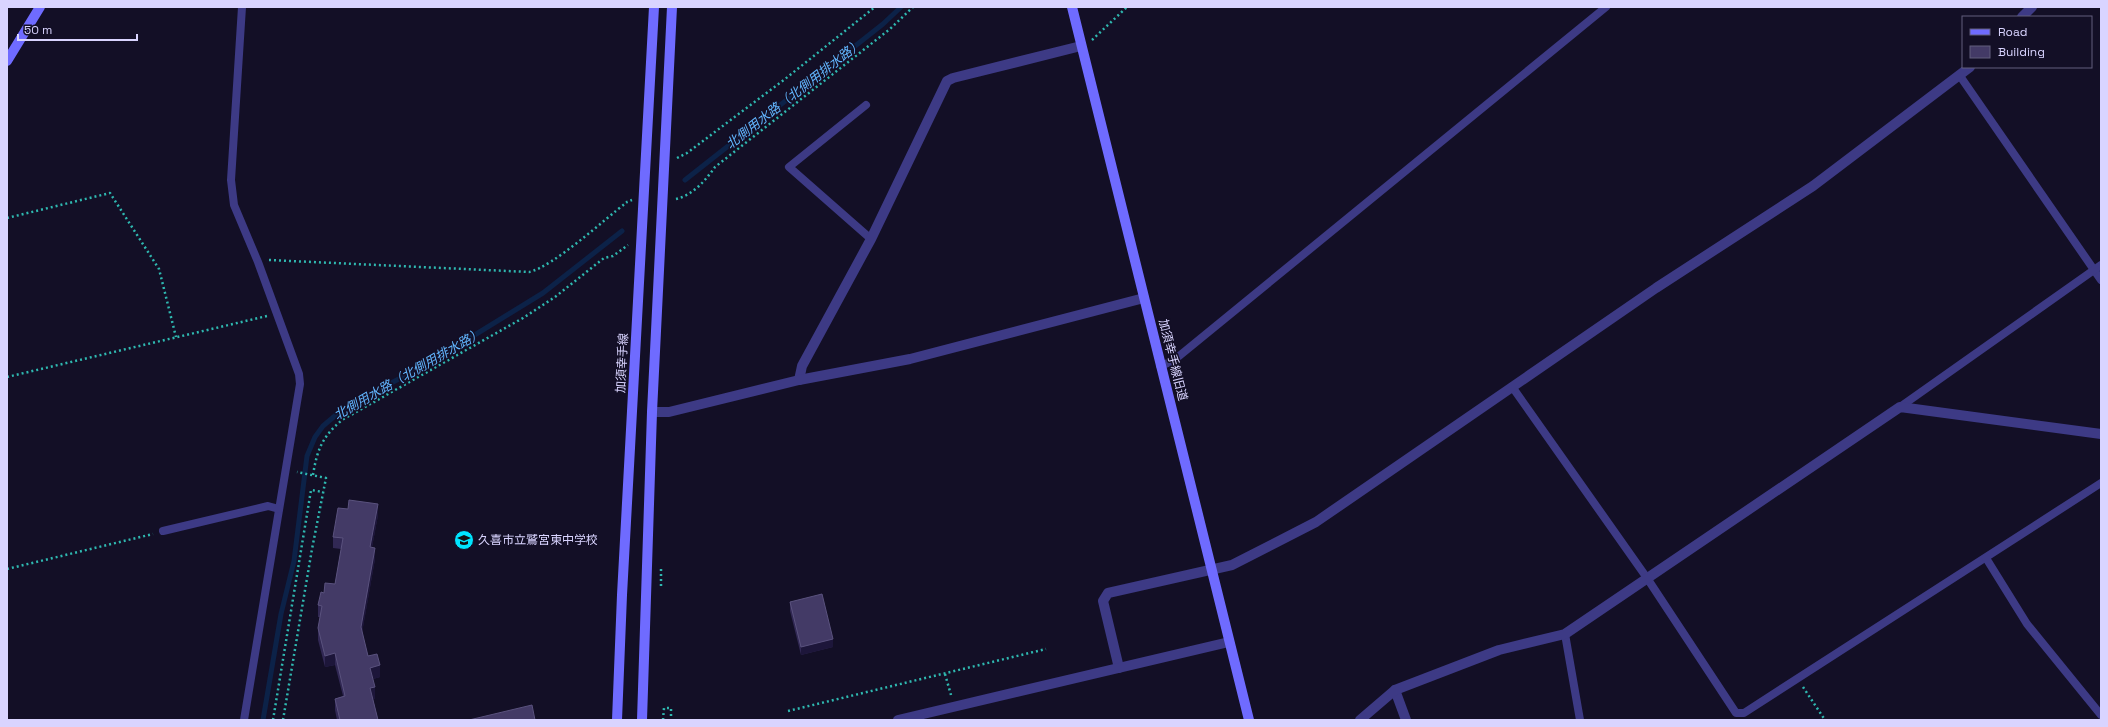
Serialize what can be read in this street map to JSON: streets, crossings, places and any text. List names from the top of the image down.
{
  "streets": {
    "main road": ["加須幸手線旧道", "加須幸手線"]
  },
  "water": ["北側用水路（北側用排水路）"],
  "places": {
    "school or university": ["久喜市立鷲宮東中学校"]
  },
  "legend": ["Road", "Building"],
  "scale_bar": "50 m"
}
